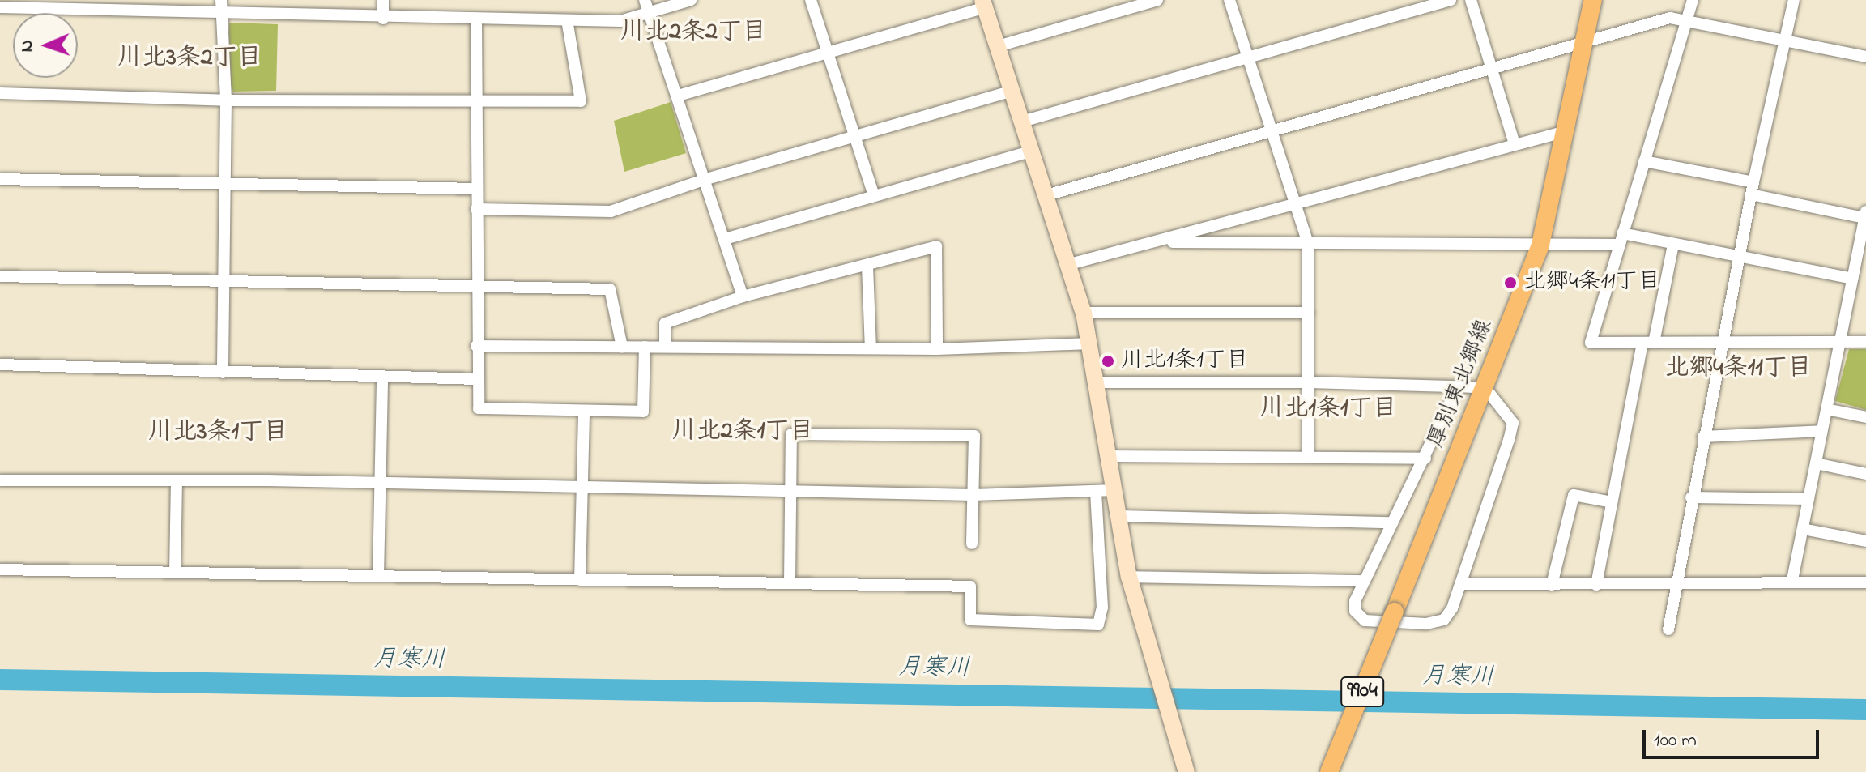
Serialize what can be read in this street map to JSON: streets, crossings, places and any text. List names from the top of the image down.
{
  "streets": {
    "main road": ["厚別東北郷線", "9904"]
  },
  "districts": [
    "川北2条2丁目",
    "川北3条2丁目",
    "北郷4条11丁目",
    "川北1条1丁目",
    "川北2条1丁目",
    "川北3条1丁目"
  ],
  "water": ["月寒川"],
  "places": ["北郷4条11丁目", "川北1条1丁目"],
  "scale_bar": "100 m",
  "north": "left"
}
